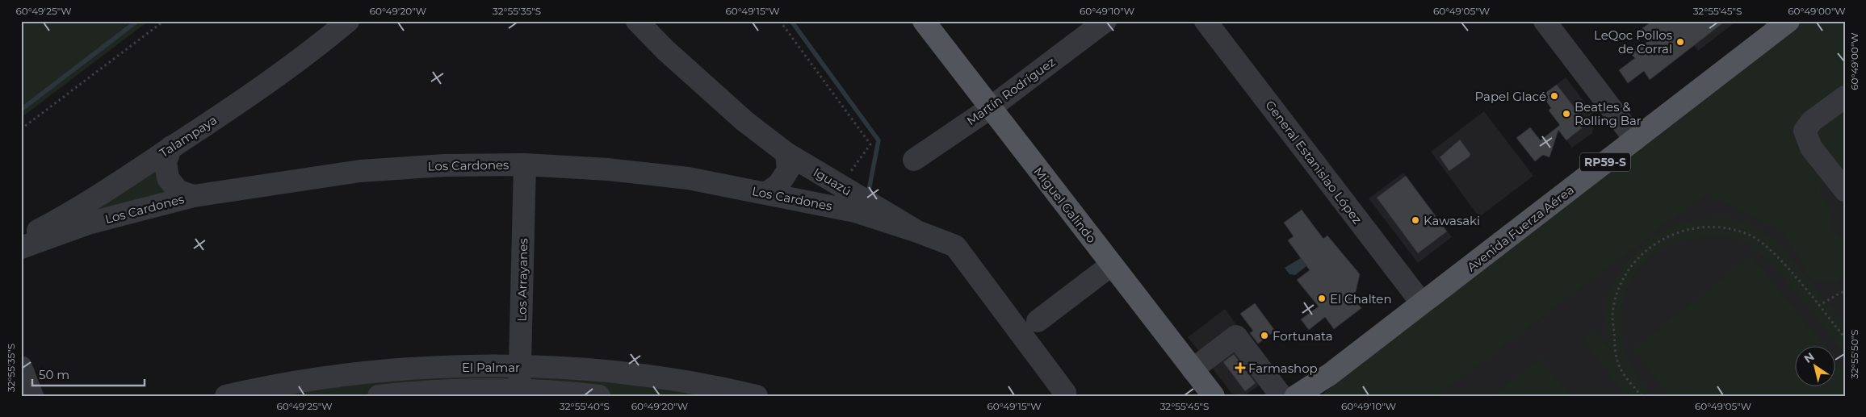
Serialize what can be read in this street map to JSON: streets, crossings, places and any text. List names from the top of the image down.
{
  "streets": {
    "main road": ["RP59-S", "Miguel Galindo", "Avenida Fuerza Aérea"],
    "street": [
      "Martín Rodríguez",
      "Talampaya",
      "General Estanislao López",
      "Los Cardones",
      "Iguazú",
      "Los Arrayanes",
      "El Palmar"
    ]
  },
  "crossings": [
    ["Martín Rodríguez", "Miguel Galindo"],
    ["General Estanislao López", "Avenida Fuerza Aérea"],
    ["Los Cardones", "Iguazú"],
    ["Los Cardones", "Los Arrayanes"],
    ["Los Arrayanes", "El Palmar"]
  ],
  "places": {
    "other": [
      "LeQoc Pollos de Corral",
      "Papel Glacé",
      "Beatles & Rolling Bar",
      "Kawasaki",
      "El Chalten",
      "Fortunata"
    ],
    "health": ["Farmashop"]
  },
  "scale_bar": "50 m",
  "north": "top left",
  "coordinates": [
    "60°49'25\"W",
    "60°49'20\"W",
    "32°55'35\"S",
    "60°49'15\"W",
    "60°49'10\"W",
    "60°49'05\"W",
    "32°55'45\"S",
    "60°49'00\"W",
    "32°55'50\"S",
    "32°55'40\"S"
  ]
}
